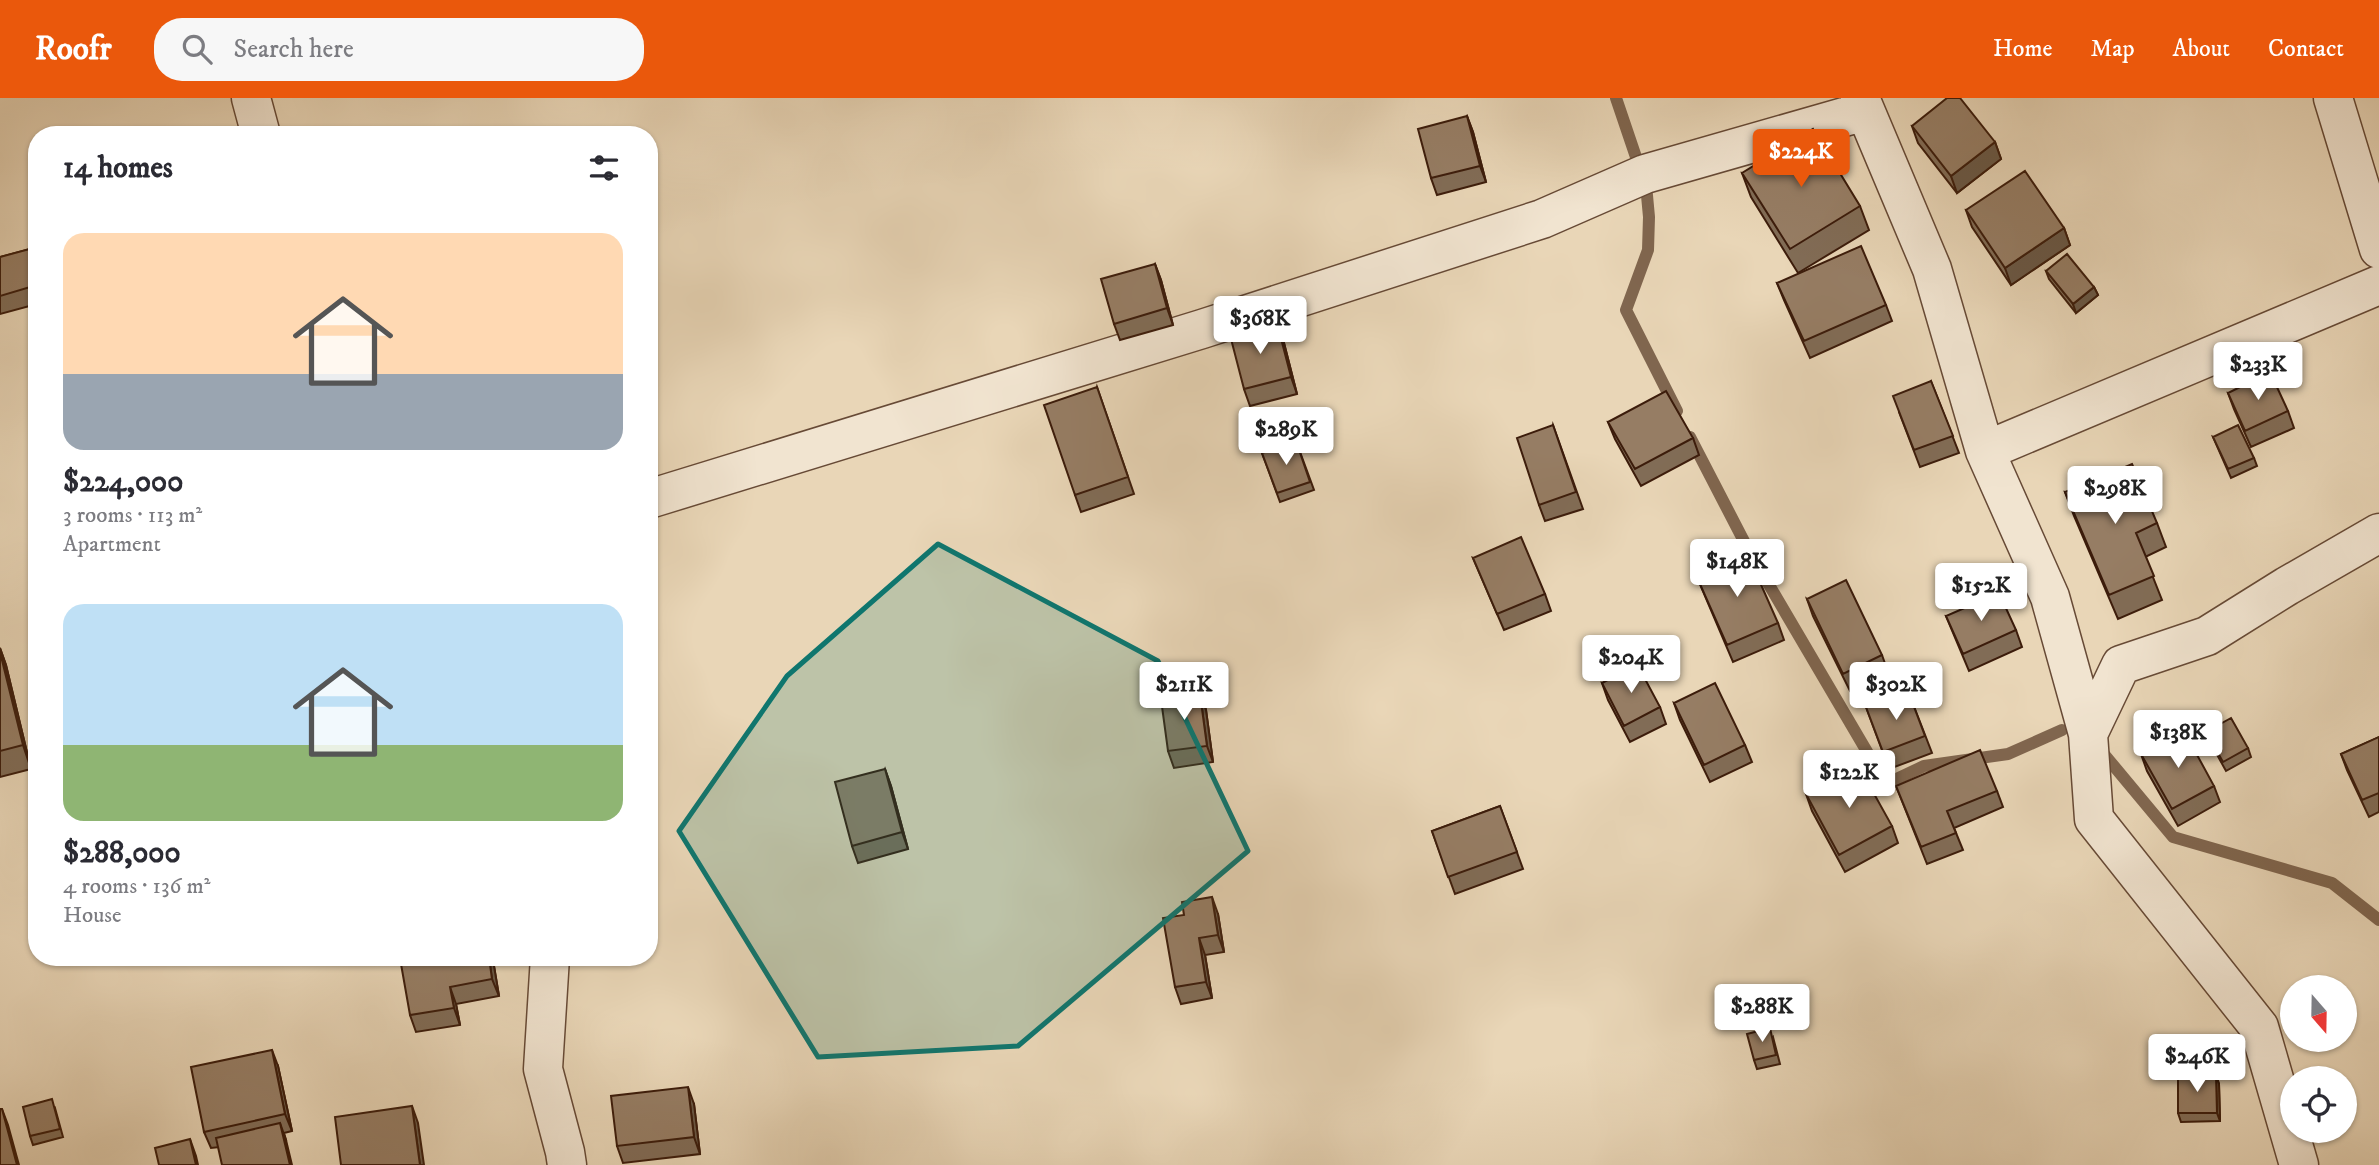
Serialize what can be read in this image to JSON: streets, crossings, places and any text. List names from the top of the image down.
{
  "north": "bottom",
  "page": {
    "header": "Roofr",
    "search": "Search here",
    "nav": [
      "Home",
      "Map",
      "About",
      "Contact"
    ],
    "heading": "14 homes",
    "price": [
      "$224K",
      "$368K",
      "$233K",
      "$289K",
      "$298K",
      "$148K",
      "$152K",
      "$204K",
      "$211K",
      "$302K",
      "$138K",
      "$122K",
      "$288K",
      "$246K"
    ],
    "list": [
      {
        "name": "$224,000",
        "note": "3 rooms · 113 m² · Apartment"
      },
      {
        "name": "$288,000",
        "note": "4 rooms · 136 m² · House"
      }
    ]
  }
}
